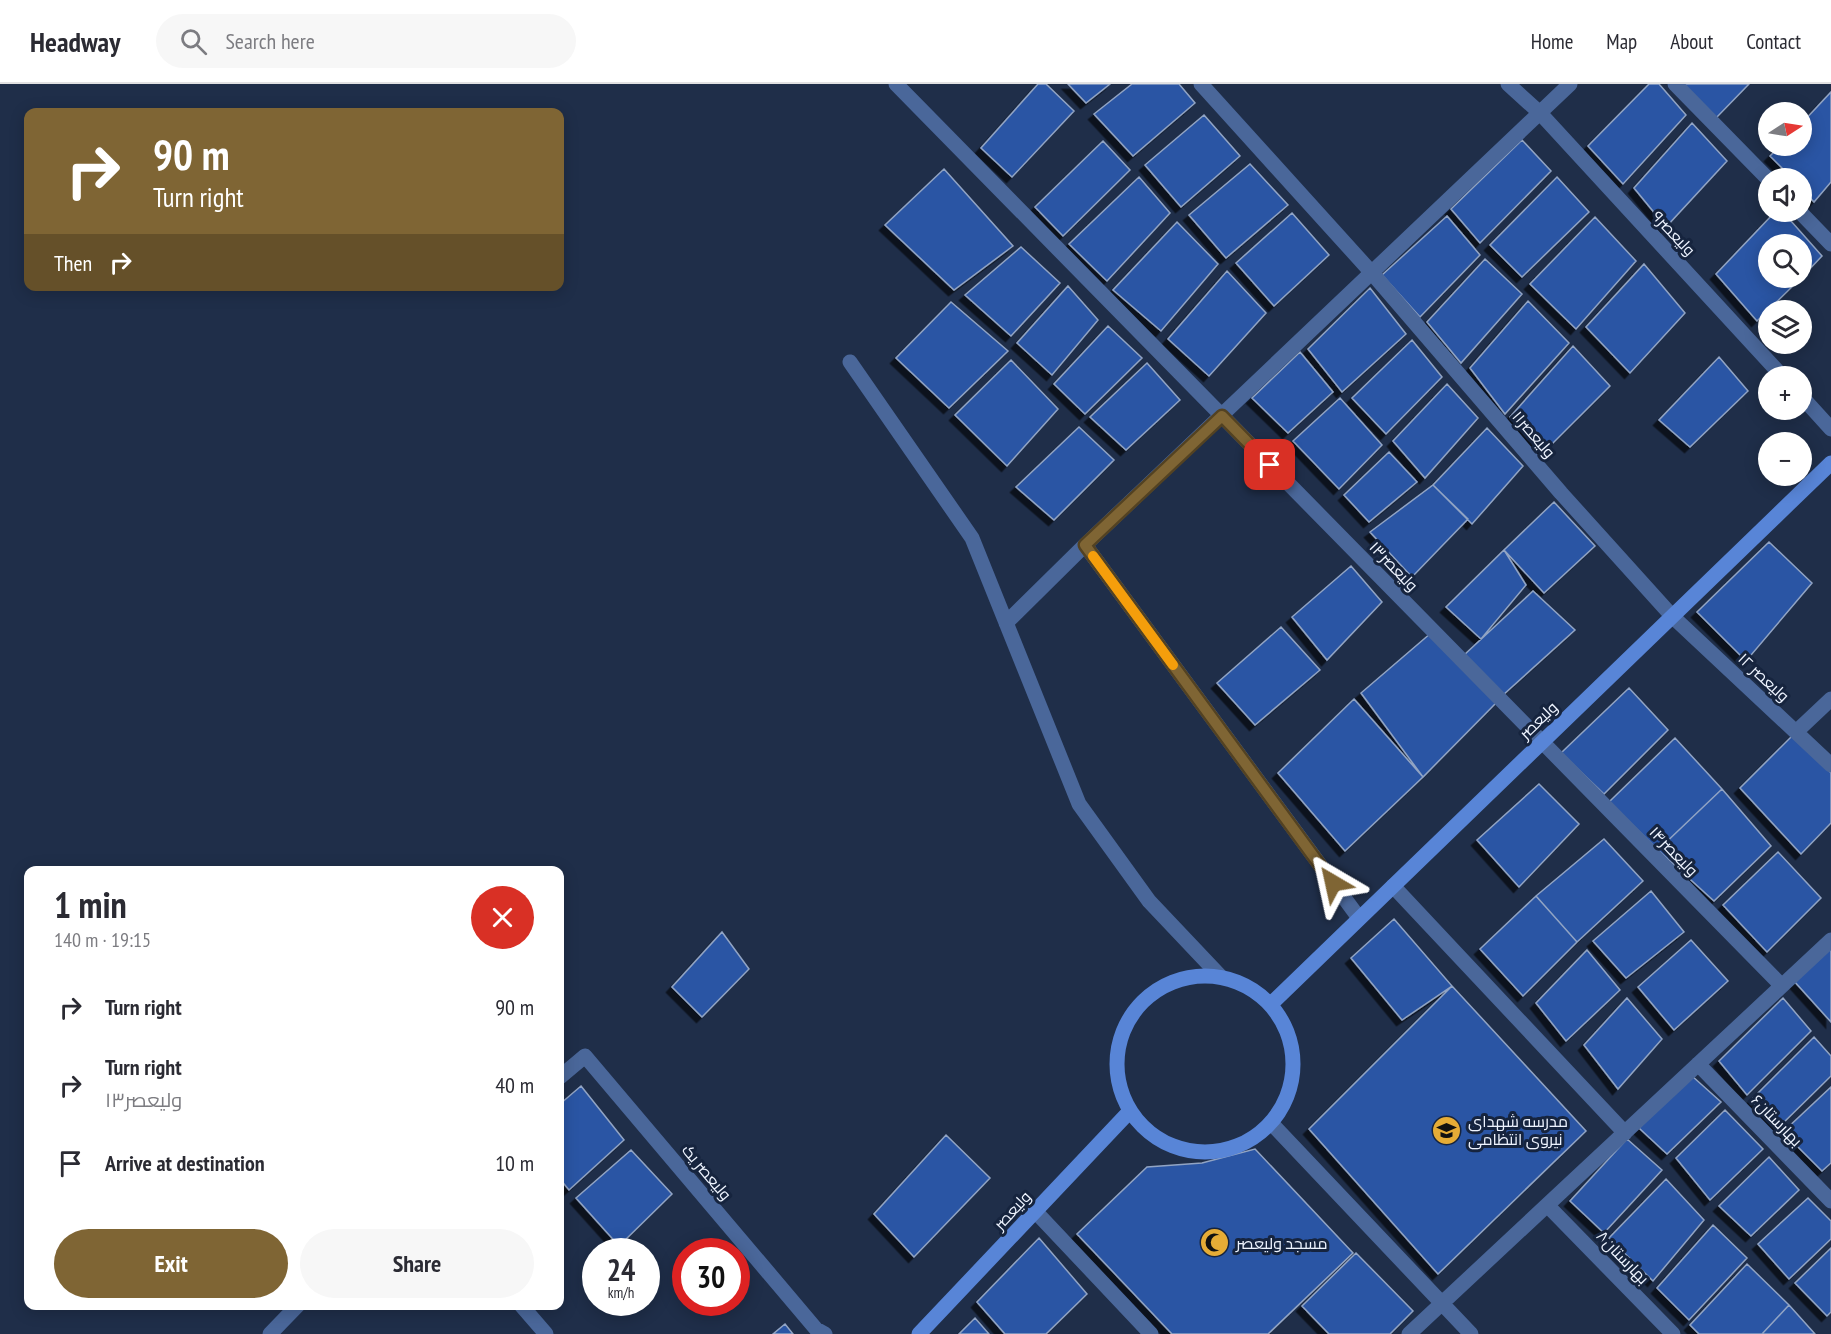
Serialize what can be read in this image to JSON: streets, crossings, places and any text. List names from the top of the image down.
{
  "streets": {
    "street": [
      "ولیعصر۹",
      "ولیعصر۱۱",
      "ولیعصر۱۳",
      "ولیعصر ۱۲",
      "ولیعصر",
      "ولیعصر۱۴",
      "بهارستان۶",
      "ولیعصر یک",
      "بهارستان۸"
    ]
  },
  "crossings": [
    ["ولیعصر۱۱", "ولیعصر ۱۲"],
    ["ولیعصر۱۱", "ولیعصر"],
    ["ولیعصر۱۳", "ولیعصر"],
    ["ولیعصر۱۳", "ولیعصر۱۴"],
    ["ولیعصر ۱۲", "ولیعصر"],
    ["ولیعصر", "ولیعصر۱۴"]
  ],
  "places": {
    "school or university": ["مدرسه شهدای نیروی انتظامی"],
    "mosque": ["مسجد ولیعصر"]
  },
  "north": "right",
  "page": {
    "header": "Headway",
    "search": "Search here",
    "nav": [
      "Home",
      "Map",
      "About",
      "Contact"
    ],
    "map_buttons": ["+", "−"],
    "turn": ["90 m", "Turn right"],
    "then": "Then",
    "heading": ["1 min", "140 m · 19:15"],
    "list": [
      {
        "name": "Turn right",
        "value": "90 m"
      },
      {
        "name": "Turn right",
        "note": "ولیعصر۱۳",
        "value": "40 m"
      },
      {
        "name": "Arrive at destination",
        "value": "10 m"
      }
    ],
    "buttons": ["Exit", "Share"],
    "speed": "24 km/h",
    "limit": "30"
  }
}
